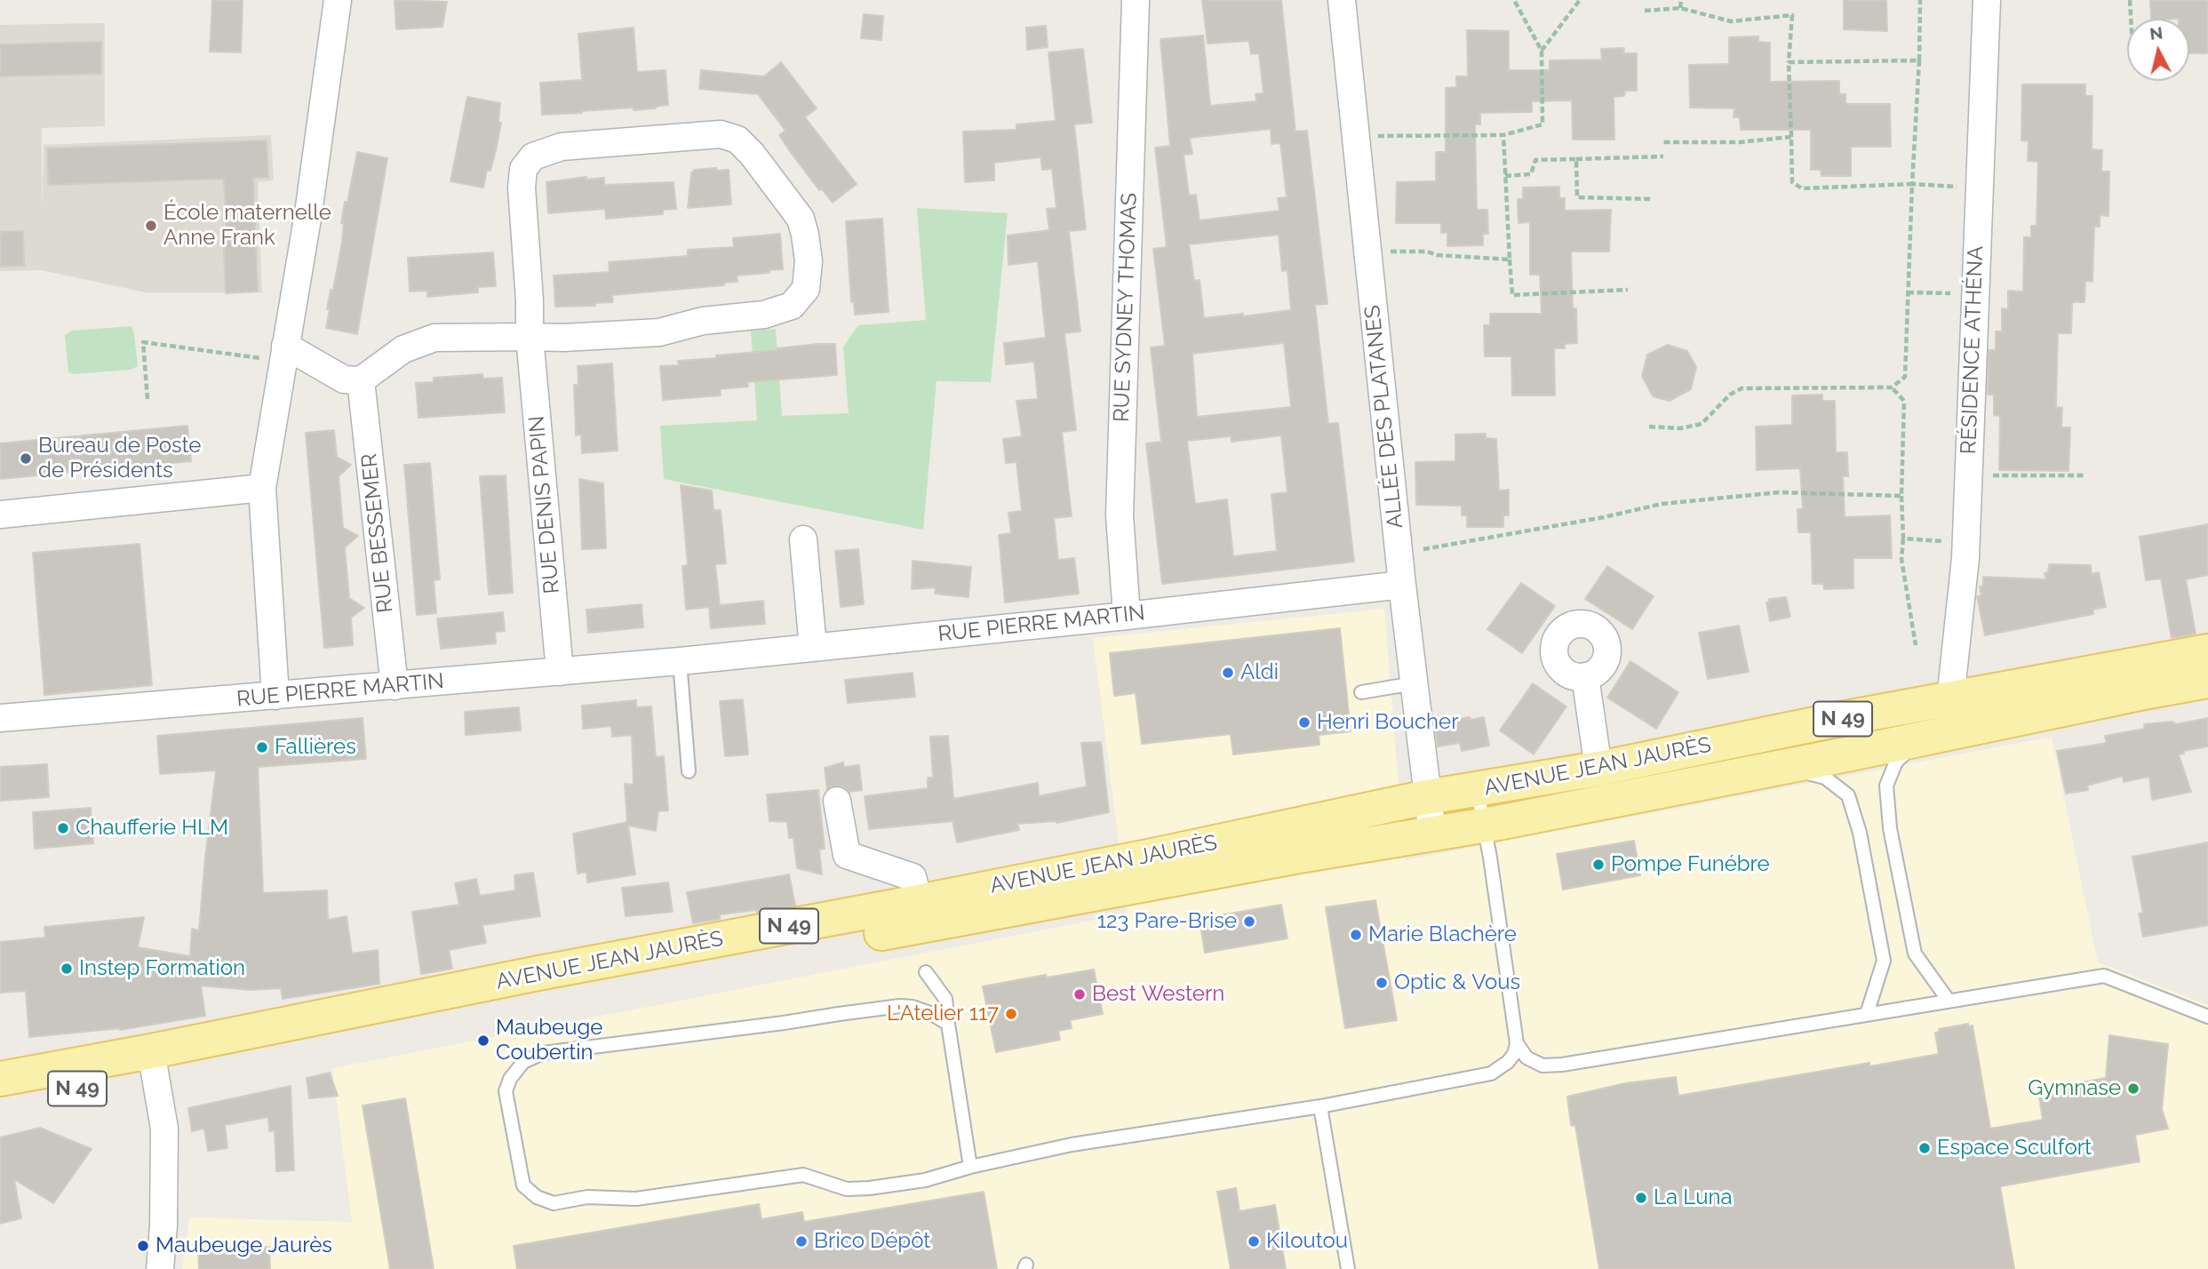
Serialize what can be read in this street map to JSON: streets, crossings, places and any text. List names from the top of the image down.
{
  "streets": {
    "main road": ["N 49", "AVENUE JEAN JAURÈS"],
    "street": [
      "RUE SYDNEY THOMAS",
      "RÉSIDENCE ATHÉNA",
      "ALLÉE DES PLATANES",
      "RUE DENIS PAPIN",
      "RUE BESSEMER",
      "RUE PIERRE MARTIN"
    ]
  },
  "crossings": [
    ["RUE SYDNEY THOMAS", "RUE PIERRE MARTIN"],
    ["RÉSIDENCE ATHÉNA", "AVENUE JEAN JAURÈS"],
    ["ALLÉE DES PLATANES", "RUE PIERRE MARTIN"],
    ["ALLÉE DES PLATANES", "AVENUE JEAN JAURÈS"],
    ["RUE DENIS PAPIN", "RUE PIERRE MARTIN"],
    ["RUE BESSEMER", "RUE PIERRE MARTIN"]
  ],
  "places": [
    "École maternelle Anne Frank",
    "Bureau de Poste de Présidents",
    "Aldi",
    "Henri Boucher",
    "Fallières",
    "Chaufferie HLM",
    "Pompe Funébre",
    "123 Pare-Brise",
    "Marie Blachère",
    "Instep Formation",
    "Optic & Vous",
    "Best Western",
    "L'Atelier 117",
    "Maubeuge Coubertin",
    "Gymnase",
    "Espace Sculfort",
    "La Luna",
    "Brico Dépôt",
    "Kiloutou",
    "Maubeuge Jaurès"
  ],
  "north": "top"
}
